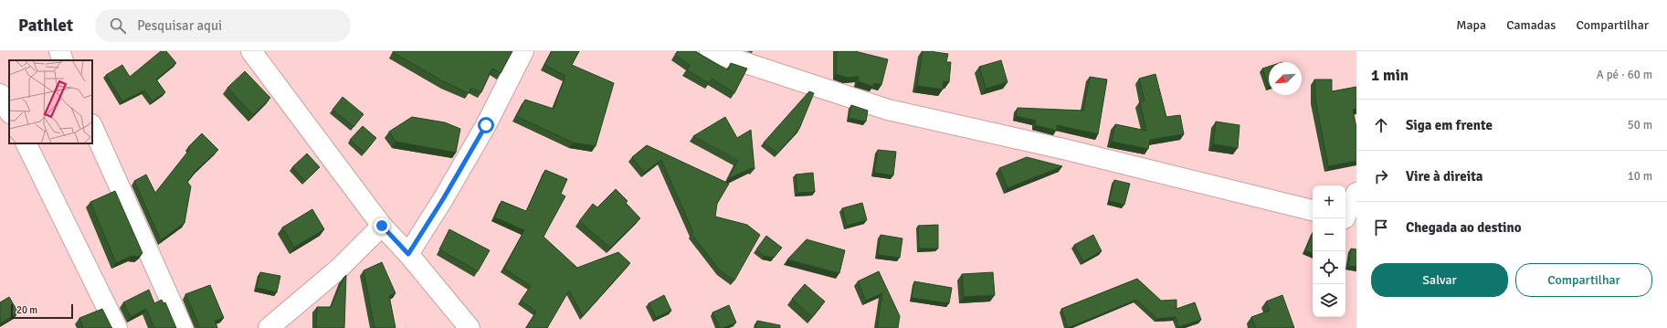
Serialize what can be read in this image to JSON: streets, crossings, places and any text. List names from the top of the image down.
{
  "scale_bar": "20 m",
  "north": "bottom left",
  "page": {
    "header": "Pathlet",
    "search": "Pesquisar aqui",
    "nav": ["Mapa", "Camadas", "Compartilhar"],
    "heading": ["1 min", "A pé · 60 m"],
    "list": [
      ["Siga em frente", "50 m"],
      ["Vire à direita", "10 m"],
      "Chegada ao destino"
    ],
    "map_buttons": ["+", "−"],
    "buttons": ["Salvar", "Compartilhar"],
    "scale": "20 m"
  }
}
